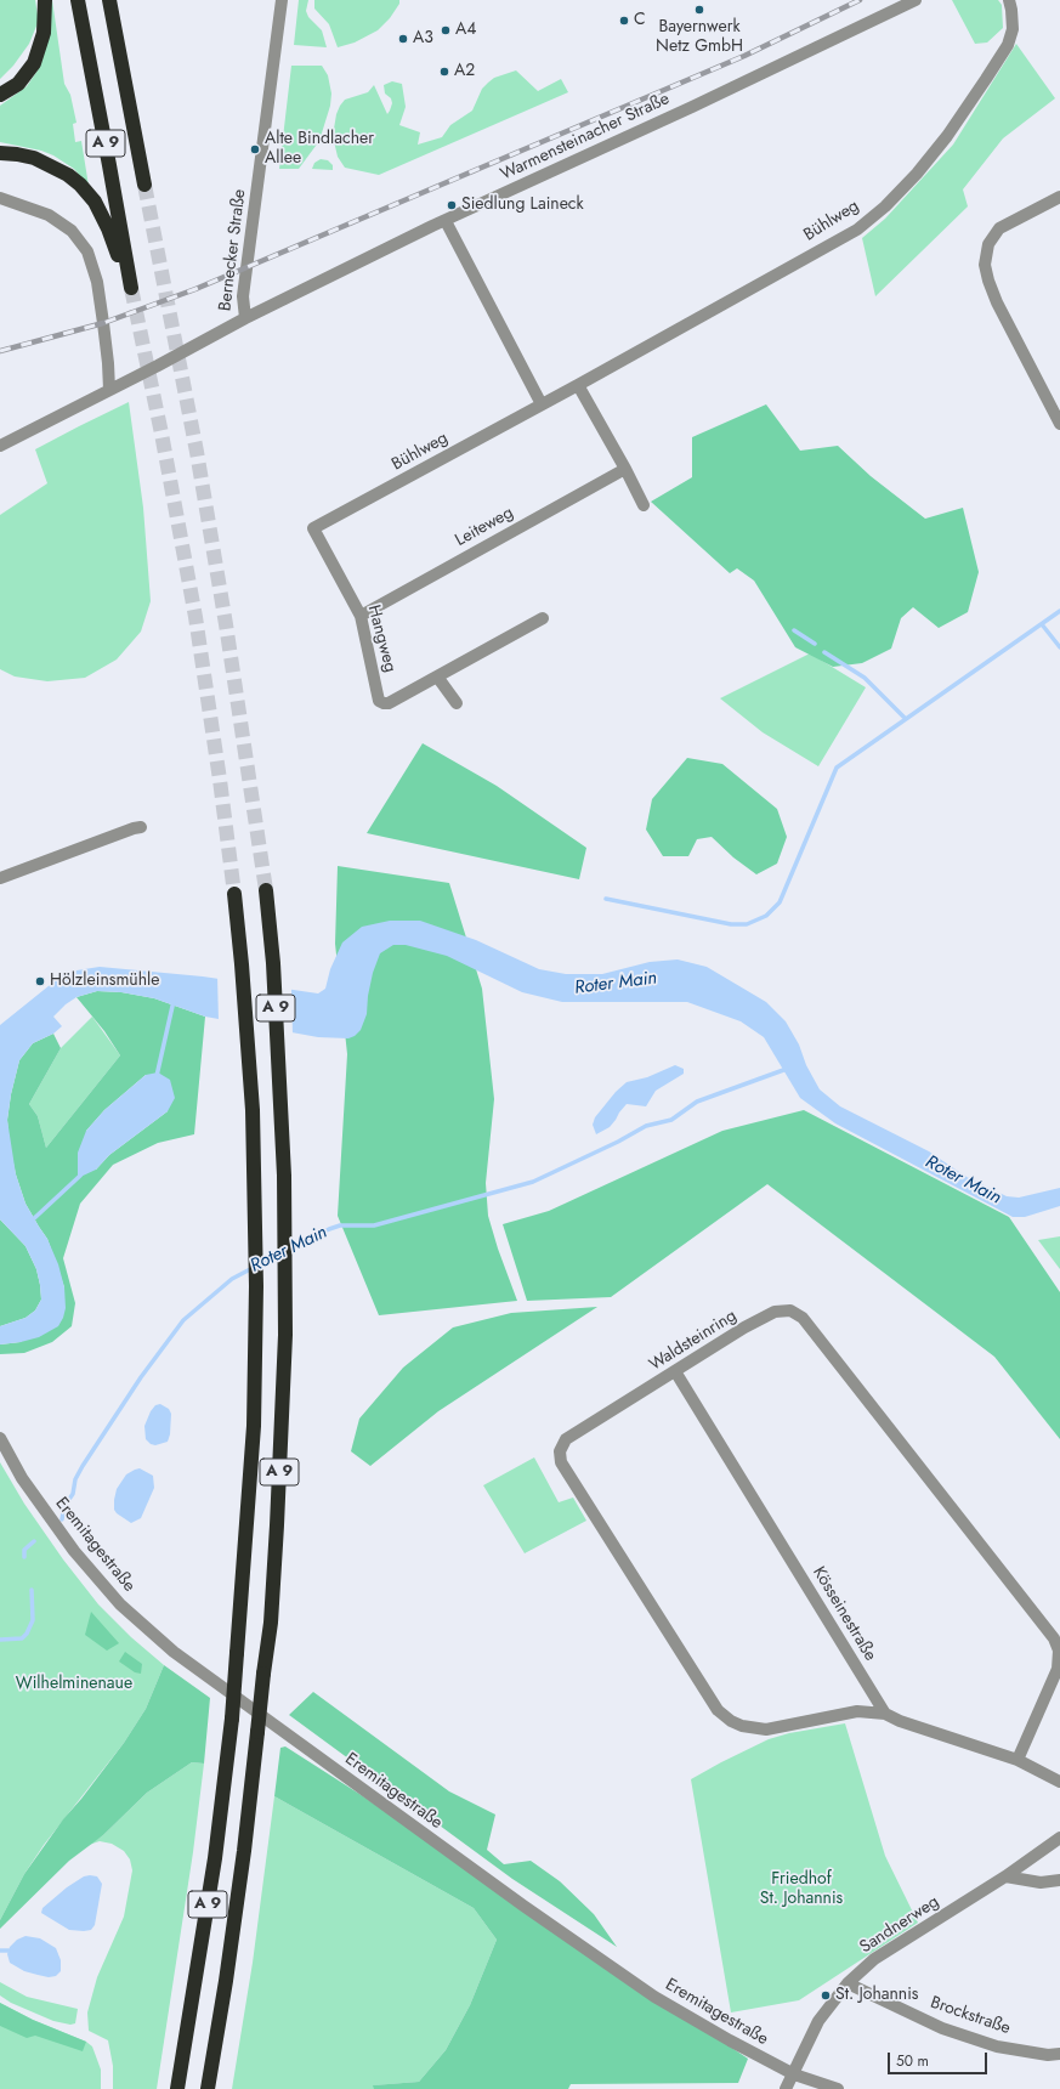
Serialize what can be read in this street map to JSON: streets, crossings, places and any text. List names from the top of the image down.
{
  "streets": {
    "highway": ["A 9"],
    "street": [
      "Warmensteinacher Straße",
      "Bühlweg",
      "Bernecker Straße",
      "Leiteweg",
      "Hangweg",
      "Waldsteinring",
      "Eremitagestraße",
      "Kösseinestraße",
      "Sandnerweg",
      "Brockstraße"
    ]
  },
  "crossings": [
    ["Warmensteinacher Straße", "Bernecker Straße"],
    ["Bühlweg", "Hangweg"],
    ["Leiteweg", "Hangweg"],
    ["Waldsteinring", "Kösseinestraße"],
    ["Eremitagestraße", "Sandnerweg"],
    ["Sandnerweg", "Brockstraße"]
  ],
  "water": ["Roter Main"],
  "parks": ["Wilhelminenaue", "Friedhof St. Johannis"],
  "places": [
    "Bayernwerk Netz GmbH",
    "C",
    "A4",
    "A3",
    "A2",
    "Alte Bindlacher Allee",
    "Siedlung Laineck",
    "Hölzleinsmühle",
    "St. Johannis"
  ],
  "scale_bar": "50 m"
}
